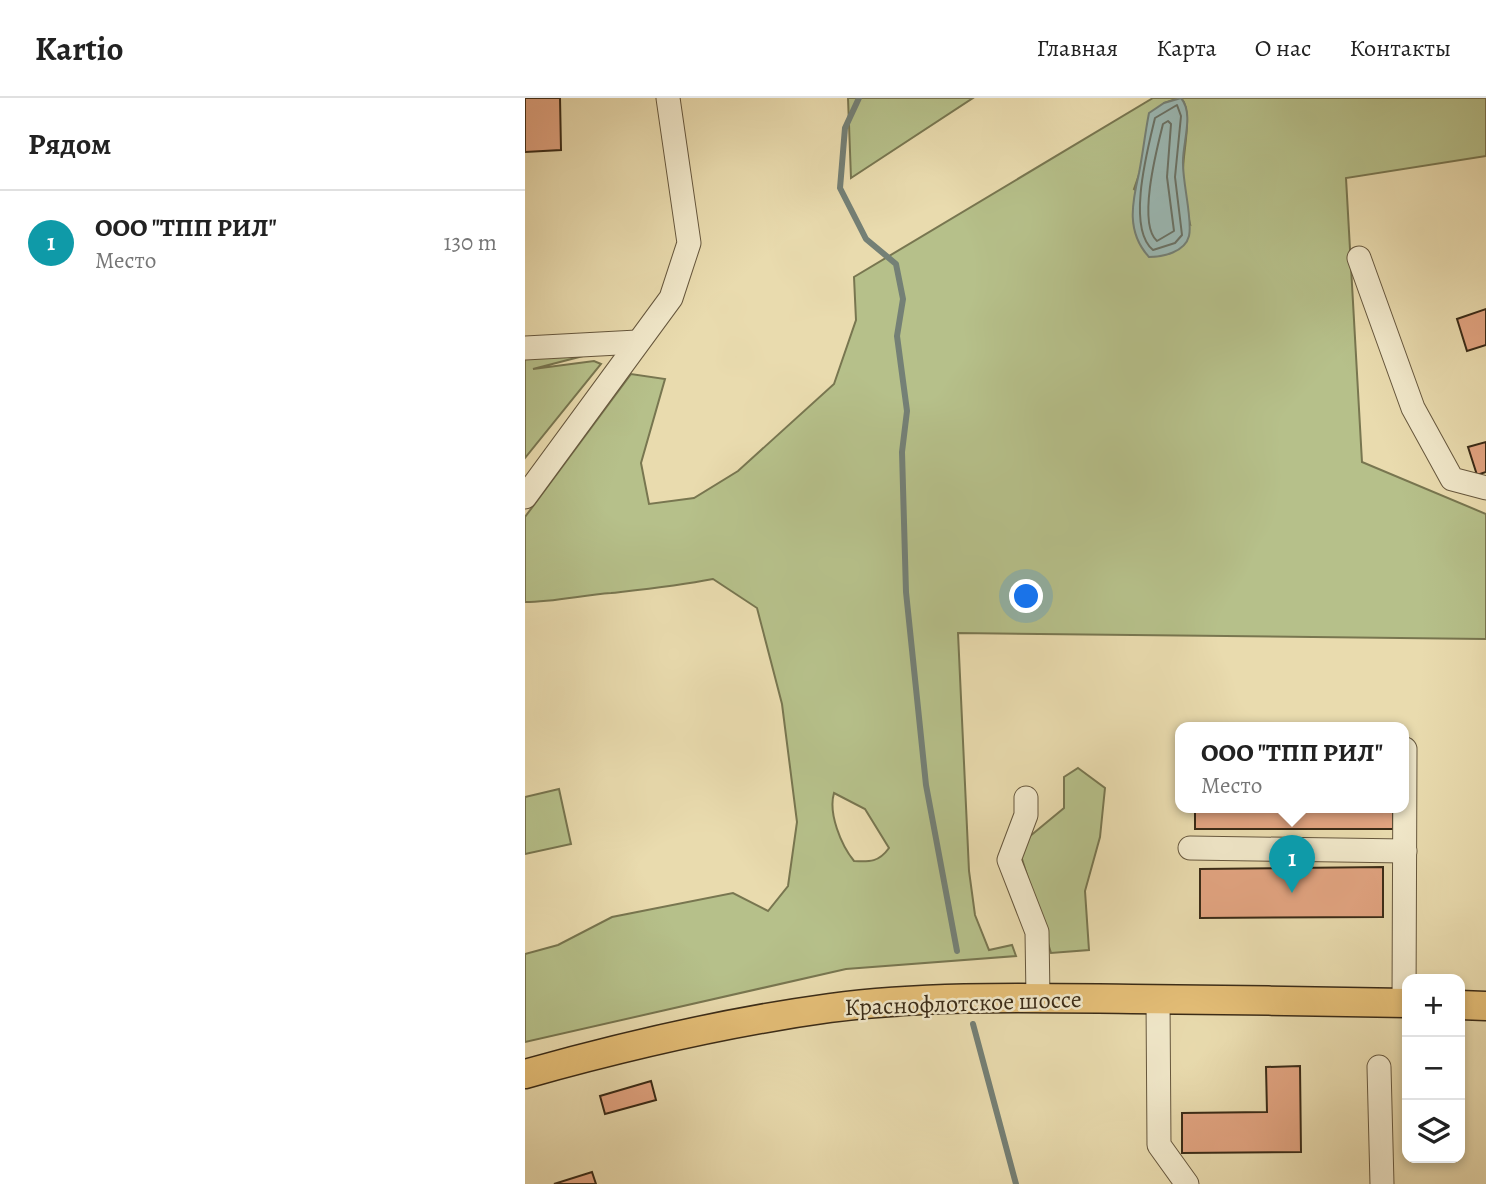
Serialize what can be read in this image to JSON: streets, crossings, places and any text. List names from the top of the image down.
{
  "streets": {
    "main road": ["Краснофлотское шоссе"]
  },
  "page": {
    "header": "Kartio",
    "nav": [
      "Главная",
      "Карта",
      "О нас",
      "Контакты"
    ],
    "heading": "Рядом",
    "list": [
      {
        "mark": "1",
        "name": "ООО \"ТПП РИЛ\"",
        "note": "Место",
        "value": "130 m"
      }
    ],
    "popup": ["ООО \"ТПП РИЛ\"", "Место"],
    "pins": "1",
    "map_buttons": ["+", "−"]
  }
}
